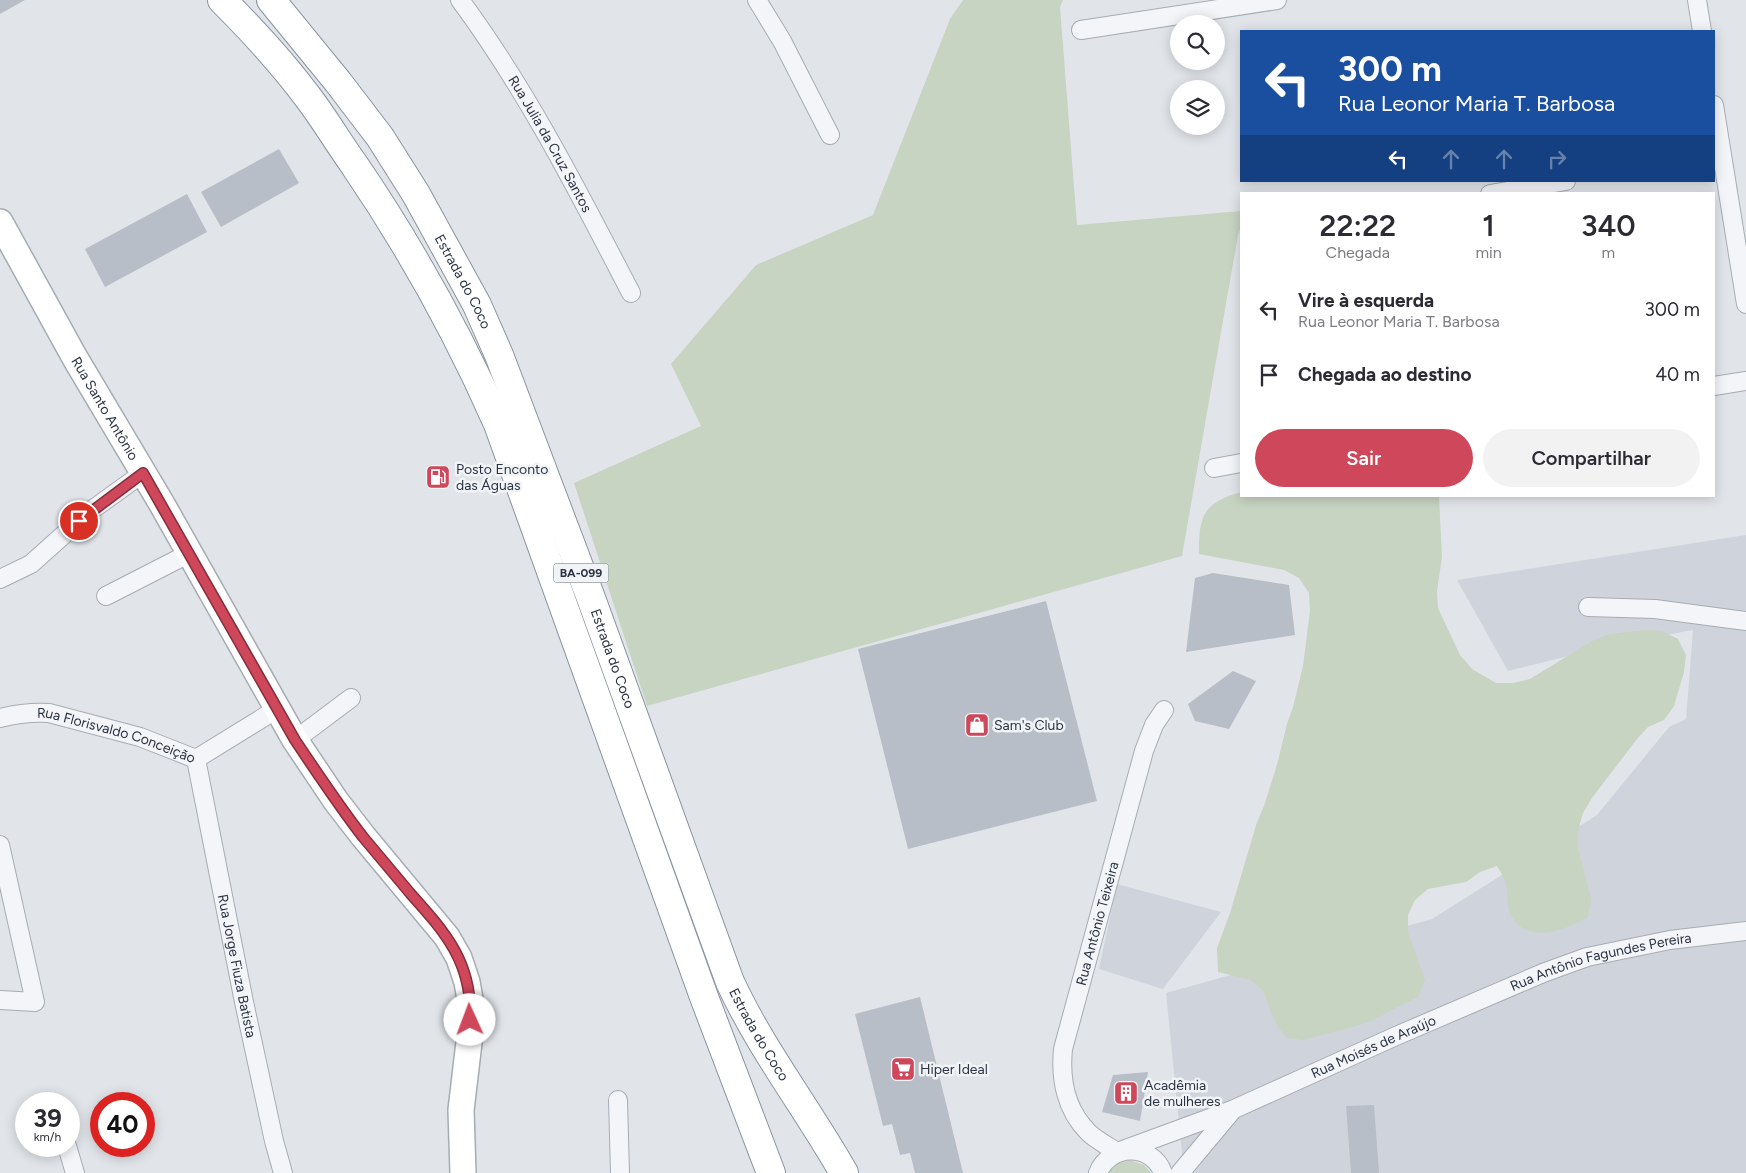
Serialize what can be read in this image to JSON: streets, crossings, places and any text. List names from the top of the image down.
{
  "streets": {
    "highway": ["Estrada do Coco", "BA-099"],
    "street": [
      "Rua Julia da Cruz Santos",
      "Rua Santo Antônio",
      "Rua Florisvaldo Conceição",
      "Rua Antônio Teixeira",
      "Rua Antônio Fagundes Pereira",
      "Rua Jorge Fiuza Batista",
      "Rua Moisés de Araújo"
    ]
  },
  "crossings": [
    ["Rua Santo Antônio", "Rua Florisvaldo Conceição"],
    ["Rua Florisvaldo Conceição", "Rua Jorge Fiuza Batista"],
    ["Rua Antônio Teixeira", "Rua Moisés de Araújo"],
    ["Rua Antônio Fagundes Pereira", "Rua Moisés de Araújo"]
  ],
  "places": {
    "fuel station": ["Posto Enconto das Águas"],
    "shop": ["Sam's Club"],
    "supermarket": ["Hiper Ideal"],
    "building": ["Acadêmia de mulheres"]
  },
  "page": {
    "turn": ["300 m", "Rua Leonor Maria T. Barbosa"],
    "eta": [
      "22:22",
      "Chegada",
      "1",
      "min",
      "340",
      "m"
    ],
    "list": [
      {
        "name": "Vire à esquerda",
        "note": "Rua Leonor Maria T. Barbosa",
        "value": "300 m"
      },
      {
        "name": "Chegada ao destino",
        "value": "40 m"
      }
    ],
    "buttons": ["Sair", "Compartilhar"],
    "speed": "39 km/h",
    "limit": "40"
  }
}
